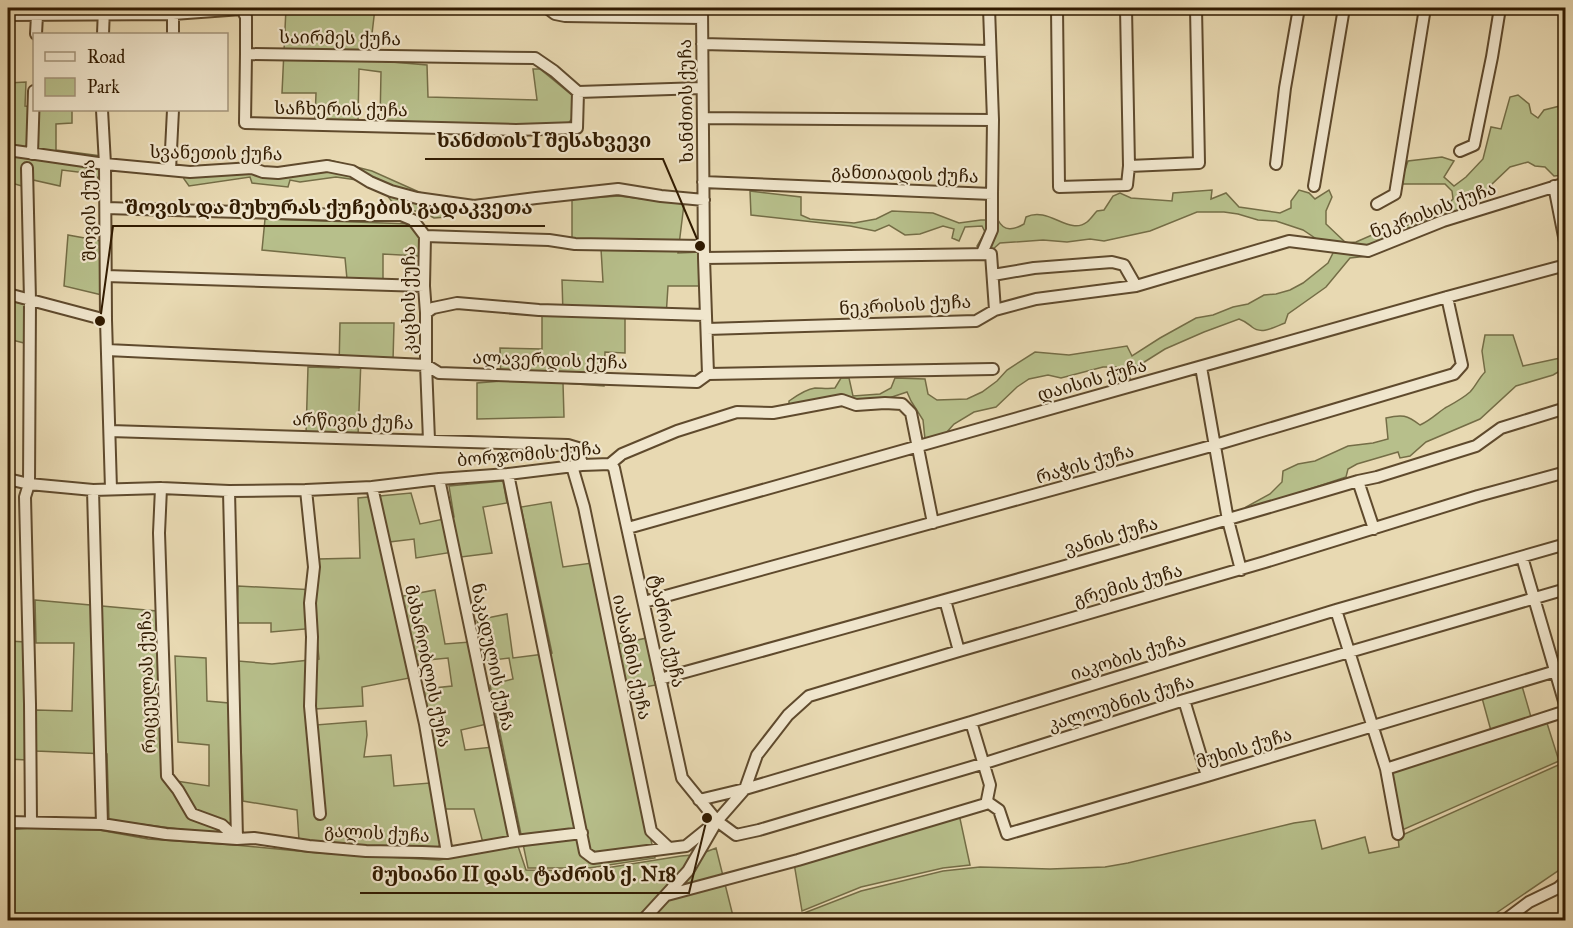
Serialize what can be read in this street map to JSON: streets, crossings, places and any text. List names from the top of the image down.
{
  "streets": {
    "street": [
      "საირმეს ქუჩა",
      "ხანძთის ქუჩა",
      "საჩხერის ქუჩა",
      "სვანეთის ქუჩა",
      "განთიადის ქუჩა",
      "შოვის ქუჩა",
      "ნეკრისის ქუჩა",
      "კაცხის ქუჩა",
      "ალავერდის ქუჩა",
      "დაისის ქუჩა",
      "არწივის ქუჩა",
      "ბორჯომის ქუჩა",
      "რაჭის ქუჩა",
      "ვანის ქუჩა",
      "გრემის ქუჩა",
      "ტაძრის ქუჩა",
      "ნაკადულის ქუჩა",
      "იასამნის ქუჩა",
      "იაკობის ქუჩა",
      "მახარობლის ქუჩა",
      "რიცეულას ქუჩა",
      "კალოუბნის ქუჩა",
      "მუხის ქუჩა",
      "გალის ქუჩა"
    ]
  },
  "crossings": [
    ["საირმეს ქუჩა", "საჩხერის ქუჩა"],
    ["ხანძთის ქუჩა", "სვანეთის ქუჩა"],
    ["ხანძთის ქუჩა", "განთიადის ქუჩა"],
    ["ხანძთის ქუჩა", "ნეკრისის ქუჩა"],
    ["ხანძთის ქუჩა", "ალავერდის ქუჩა"],
    ["სვანეთის ქუჩა", "შოვის ქუჩა"],
    ["შოვის ქუჩა", "კაცხის ქუჩა"],
    ["შოვის ქუჩა", "ალავერდის ქუჩა"],
    ["შოვის ქუჩა", "არწივის ქუჩა"],
    ["შოვის ქუჩა", "ბორჯომის ქუჩა"],
    ["კაცხის ქუჩა", "ალავერდის ქუჩა"],
    ["კაცხის ქუჩა", "არწივის ქუჩა"],
    ["დაისის ქუჩა", "ბორჯომის ქუჩა"],
    ["დაისის ქუჩა", "რაჭის ქუჩა"],
    ["დაისის ქუჩა", "ტაძრის ქუჩა"],
    ["არწივის ქუჩა", "ბორჯომის ქუჩა"],
    ["არწივის ქუჩა", "იასამნის ქუჩა"],
    ["ბორჯომის ქუჩა", "რაჭის ქუჩა"],
    ["ბორჯომის ქუჩა", "ტაძრის ქუჩა"],
    ["ბორჯომის ქუჩა", "ნაკადულის ქუჩა"],
    ["ბორჯომის ქუჩა", "იასამნის ქუჩა"],
    ["ბორჯომის ქუჩა", "მახარობლის ქუჩა"],
    ["ბორჯომის ქუჩა", "რიცეულას ქუჩა"],
    ["რაჭის ქუჩა", "ტაძრის ქუჩა"],
    ["ვანის ქუჩა", "ტაძრის ქუჩა"],
    ["გრემის ქუჩა", "იაკობის ქუჩა"],
    ["ტაძრის ქუჩა", "იაკობის ქუჩა"],
    ["ტაძრის ქუჩა", "კალოუბნის ქუჩა"],
    ["ნაკადულის ქუჩა", "გალის ქუჩა"],
    ["იაკობის ქუჩა", "კალოუბნის ქუჩა"],
    ["მახარობლის ქუჩა", "გალის ქუჩა"],
    ["რიცეულას ქუჩა", "გალის ქუჩა"]
  ],
  "places": ["ხანძთის I შესახვევი", "შოვის და მუხურას ქუჩების გადაკვეთა", "მუხიანი II დას. ტაძრის ქ. N18"],
  "legend": ["Road", "Park"]
}
